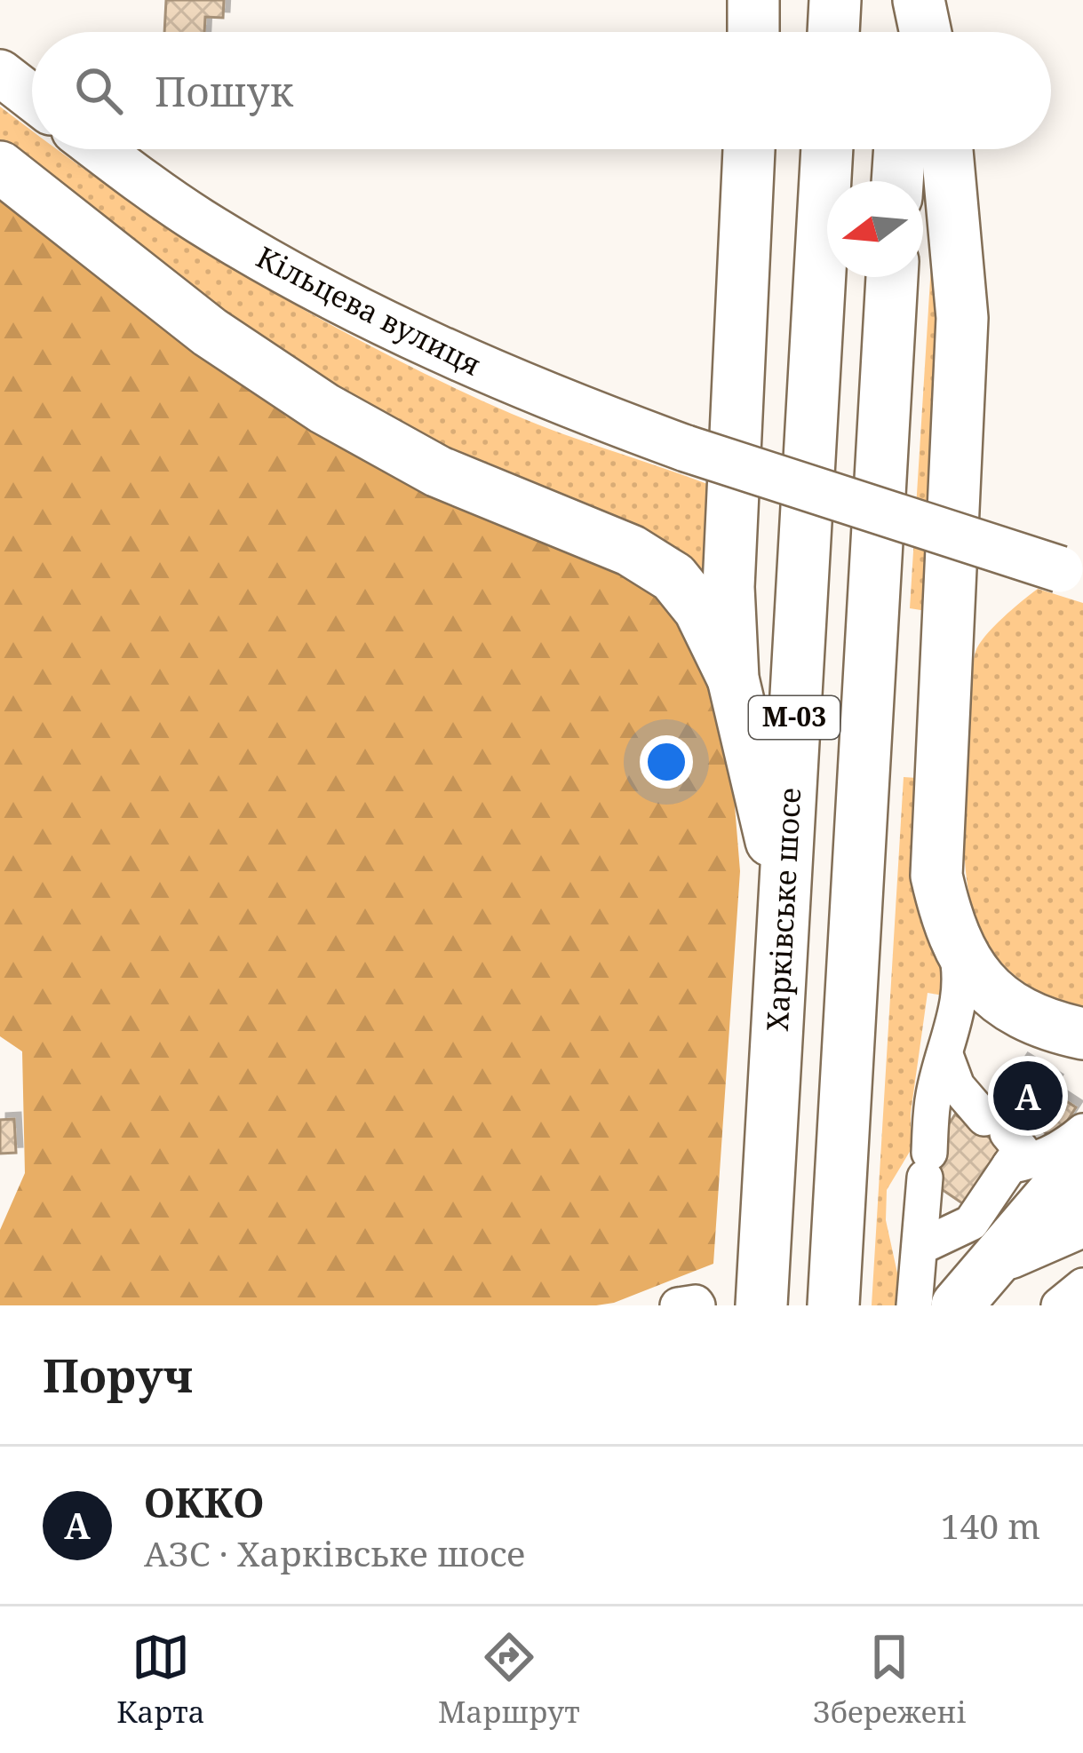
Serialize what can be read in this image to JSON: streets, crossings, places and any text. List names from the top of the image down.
{
  "streets": {
    "highway": ["М-03", "Харківське шосе"],
    "main road": ["Кільцева вулиця"]
  },
  "north": "left",
  "page": {
    "search": "Пошук",
    "pins": "A",
    "heading": "Поруч",
    "list": [
      {
        "mark": "A",
        "name": "ОККО",
        "note": "АЗС · Харківське шосе",
        "value": "140 m"
      }
    ],
    "nav": ["Карта", "Маршрут", "Збережені"]
  }
}
